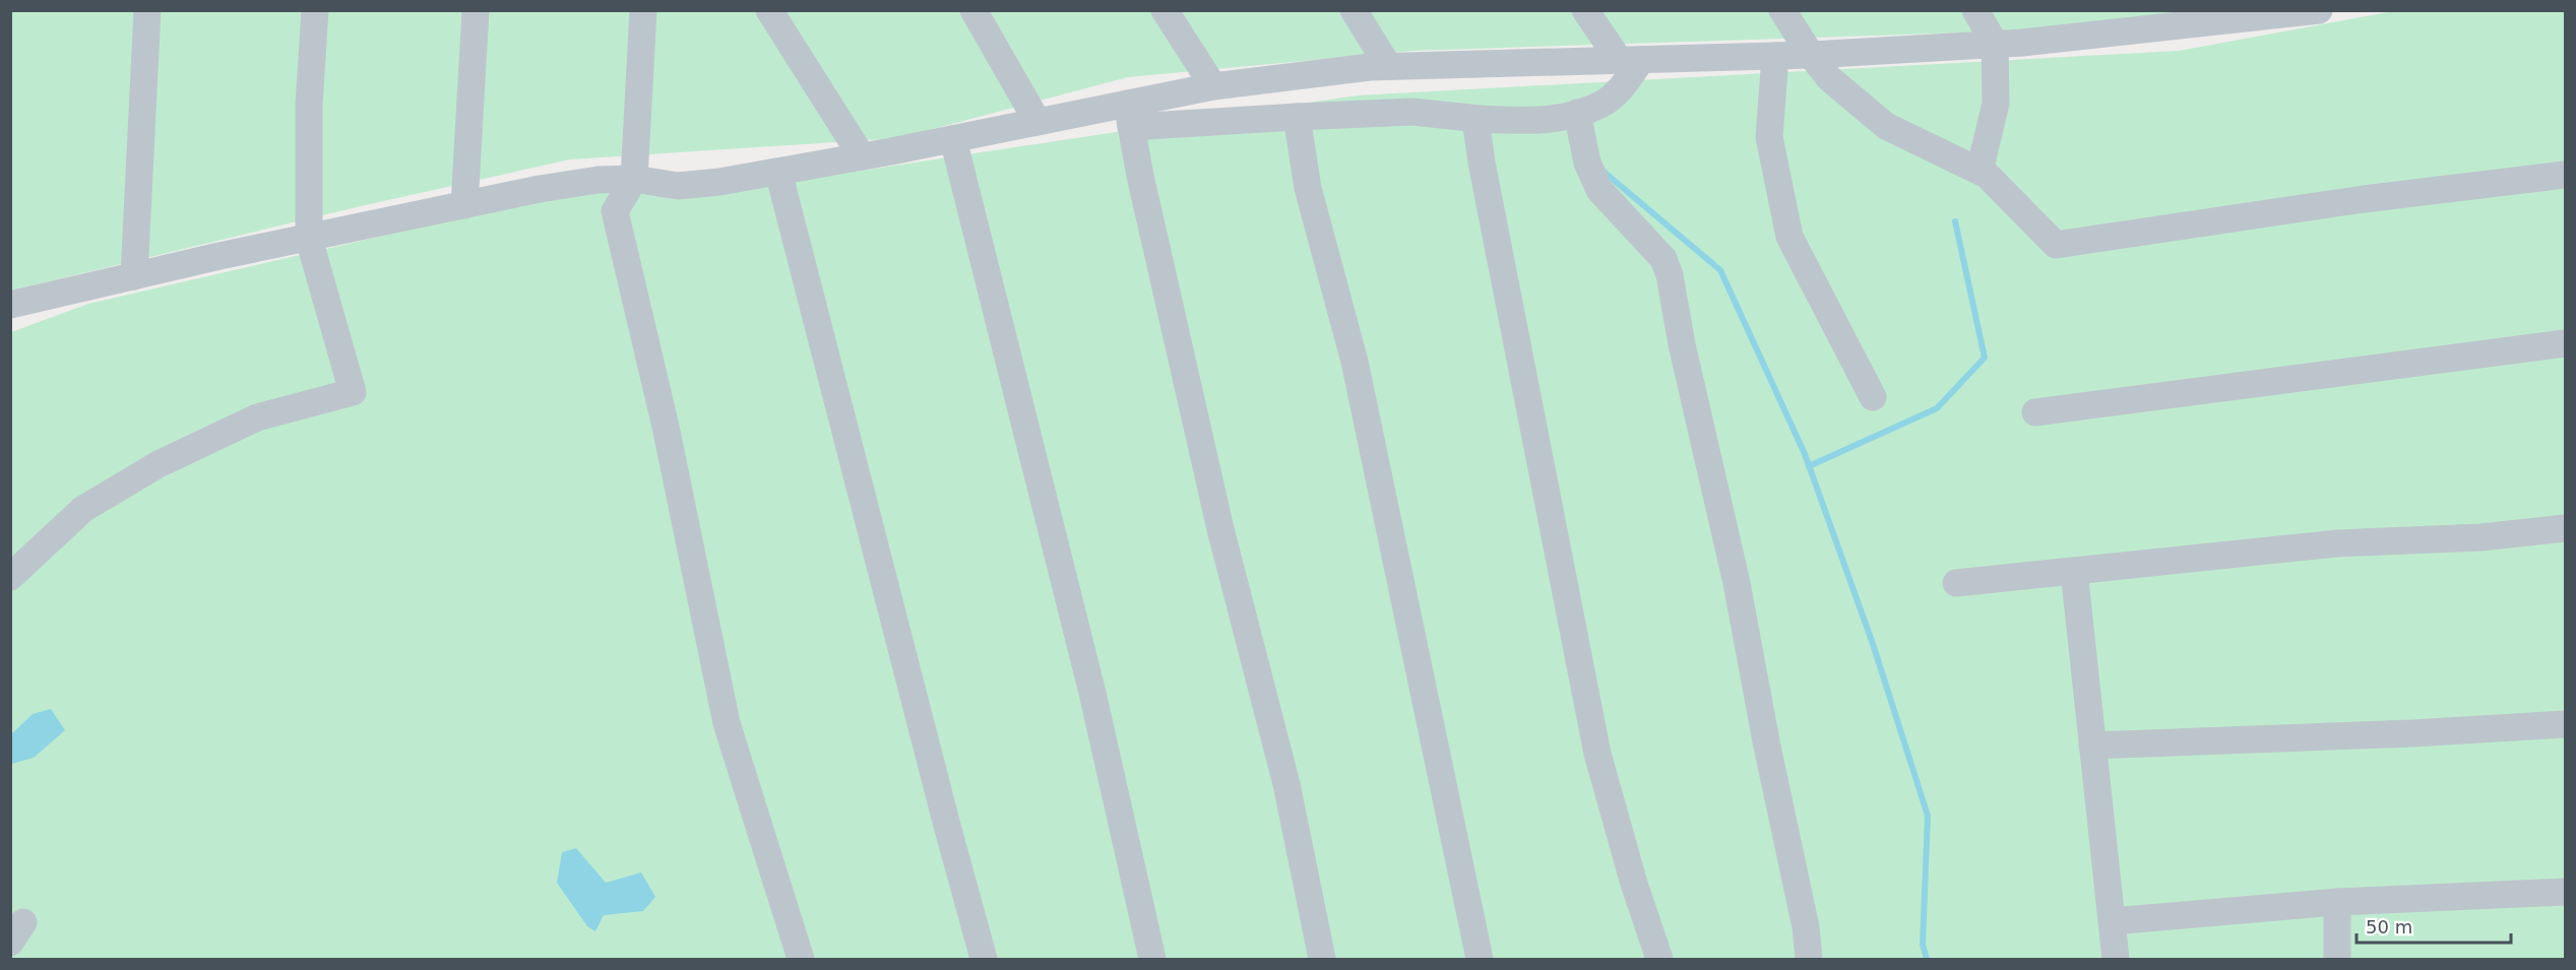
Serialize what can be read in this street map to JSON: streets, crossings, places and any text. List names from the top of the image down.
{
  "scale_bar": "50 m"
}
